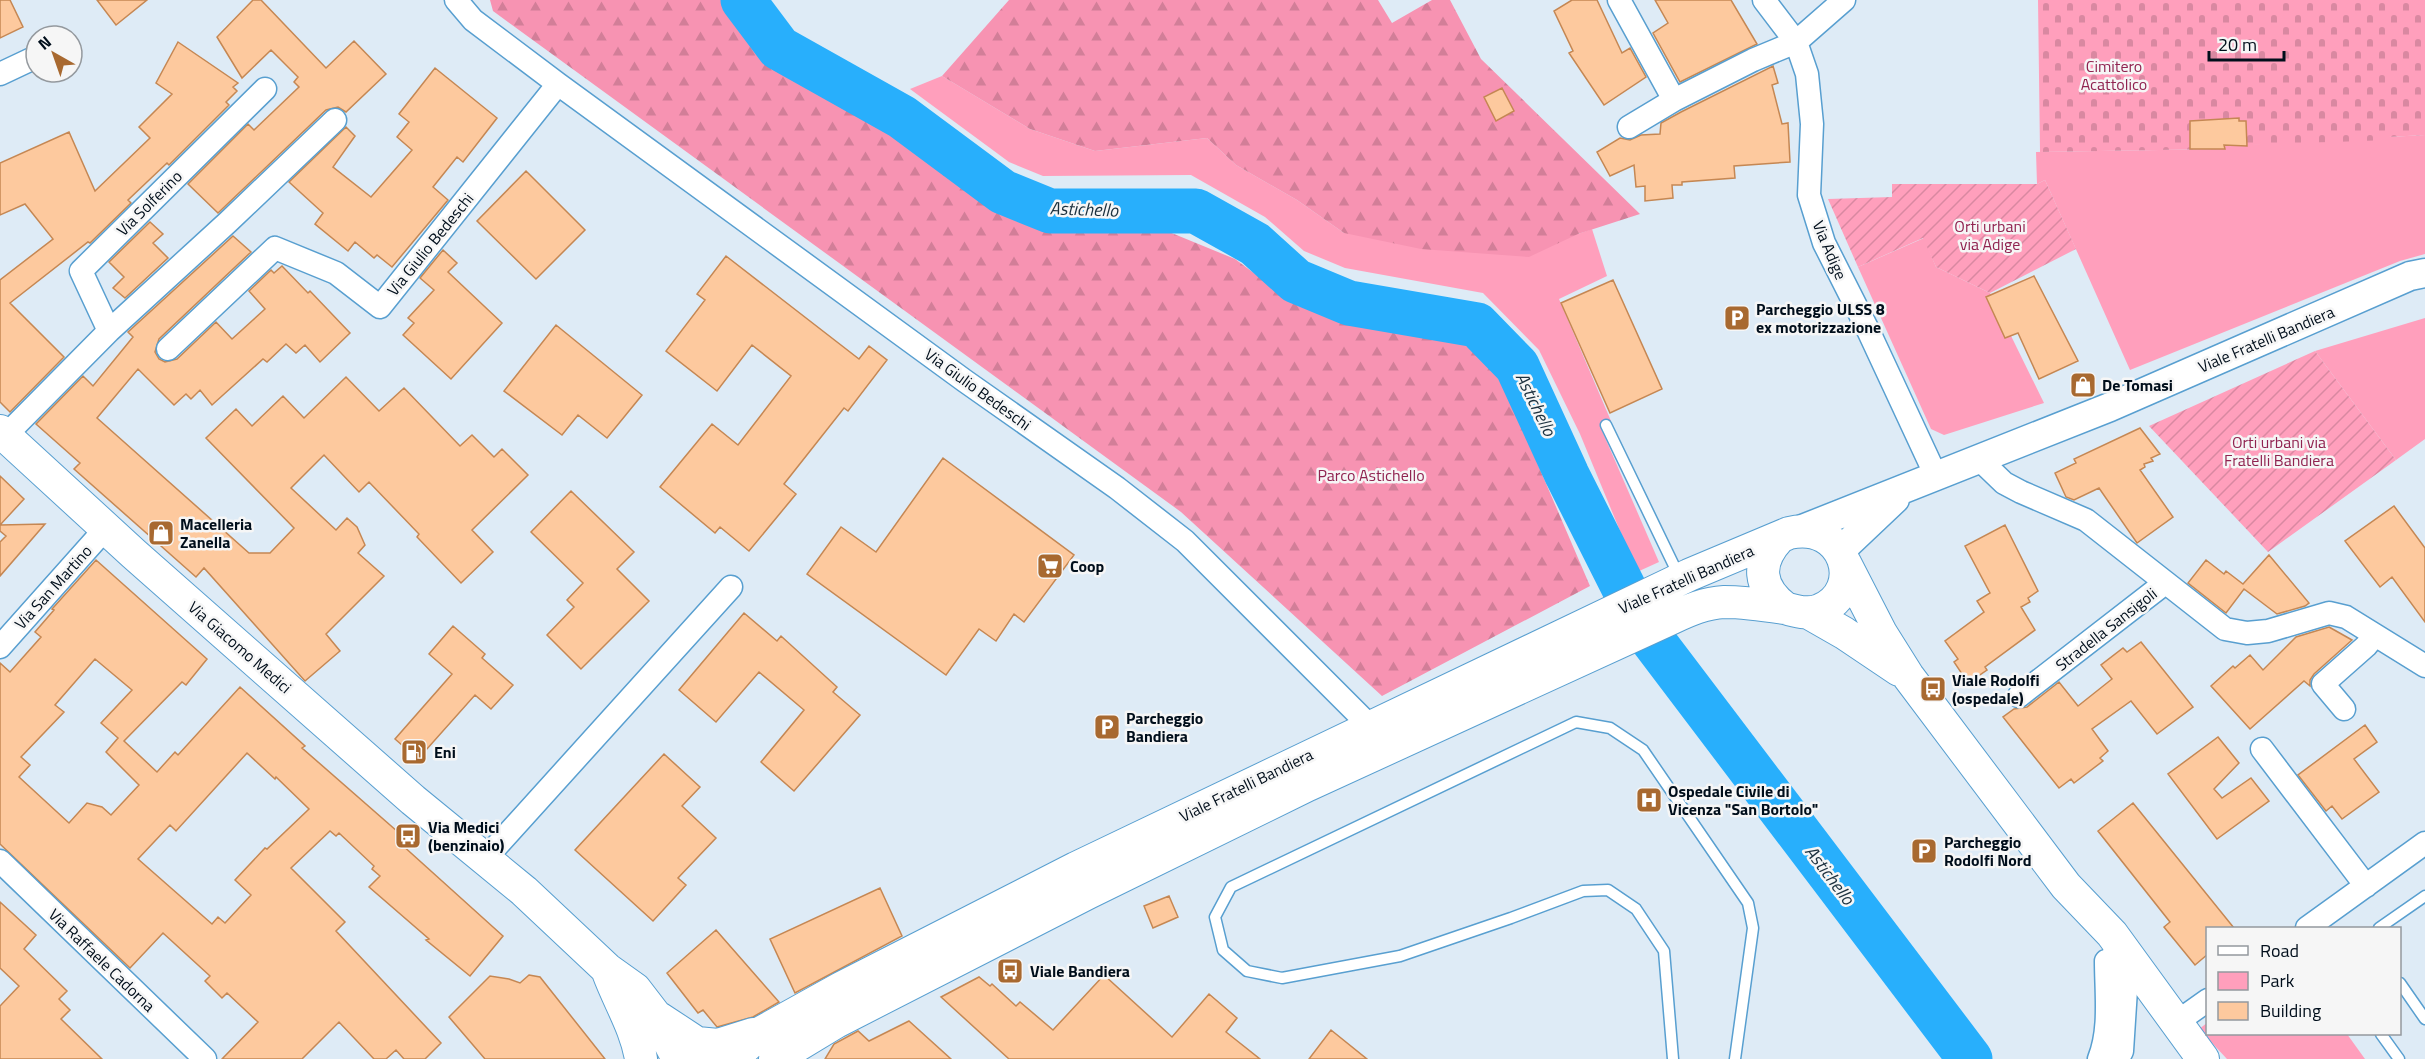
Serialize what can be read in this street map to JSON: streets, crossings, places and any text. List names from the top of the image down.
{
  "streets": {
    "main road": ["Viale Fratelli Bandiera", "Via Giacomo Medici"],
    "street": [
      "Via Solferino",
      "Via Giulio Bedeschi",
      "Via Adige",
      "Via San Martino",
      "Stradella Sansigoli",
      "Via Raffaele Cadorna"
    ]
  },
  "crossings": [
    ["Via Giulio Bedeschi", "Viale Fratelli Bandiera"],
    ["Via Adige", "Viale Fratelli Bandiera"],
    ["Viale Fratelli Bandiera", "Stradella Sansigoli"],
    ["Viale Fratelli Bandiera", "Via Giacomo Medici"],
    ["Via San Martino", "Via Giacomo Medici"]
  ],
  "water": ["Astichello"],
  "parks": [
    "Cimitero Acattolico",
    "Orti urbani via Adige",
    "Orti urbani via Fratelli Bandiera",
    "Parco Astichello"
  ],
  "places": {
    "parking": ["Parcheggio ULSS 8 ex motorizzazione", "Parcheggio Bandiera", "Parcheggio Rodolfi Nord"],
    "shop": ["De Tomasi", "Macelleria Zanella"],
    "supermarket": ["Coop"],
    "bus stop": ["Viale Rodolfi (ospedale)", "Via Medici (benzinaio)", "Viale Bandiera"],
    "fuel station": ["Eni"],
    "hospital": ["Ospedale Civile di Vicenza \"San Bortolo\""]
  },
  "legend": ["Road", "Park", "Building"],
  "scale_bar": "20 m",
  "north": "top left"
}
